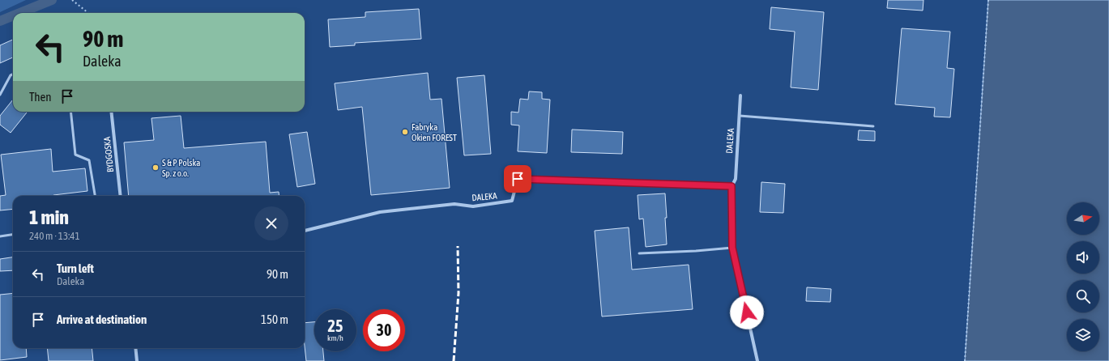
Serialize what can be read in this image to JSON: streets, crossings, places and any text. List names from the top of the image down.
{
  "streets": {
    "street": ["DALEKA", "BYDGOSKA"]
  },
  "places": ["Fabryka Okien FOREST", "S & P Polska Sp. z o.o."],
  "north": "right",
  "page": {
    "turn": ["90 m", "Daleka"],
    "then": "Then",
    "heading": ["1 min", "240 m · 13:41"],
    "list": [
      {
        "name": "Turn left",
        "note": "Daleka",
        "value": "90 m"
      },
      {
        "name": "Arrive at destination",
        "value": "150 m"
      }
    ],
    "speed": "25 km/h",
    "limit": "30"
  }
}
